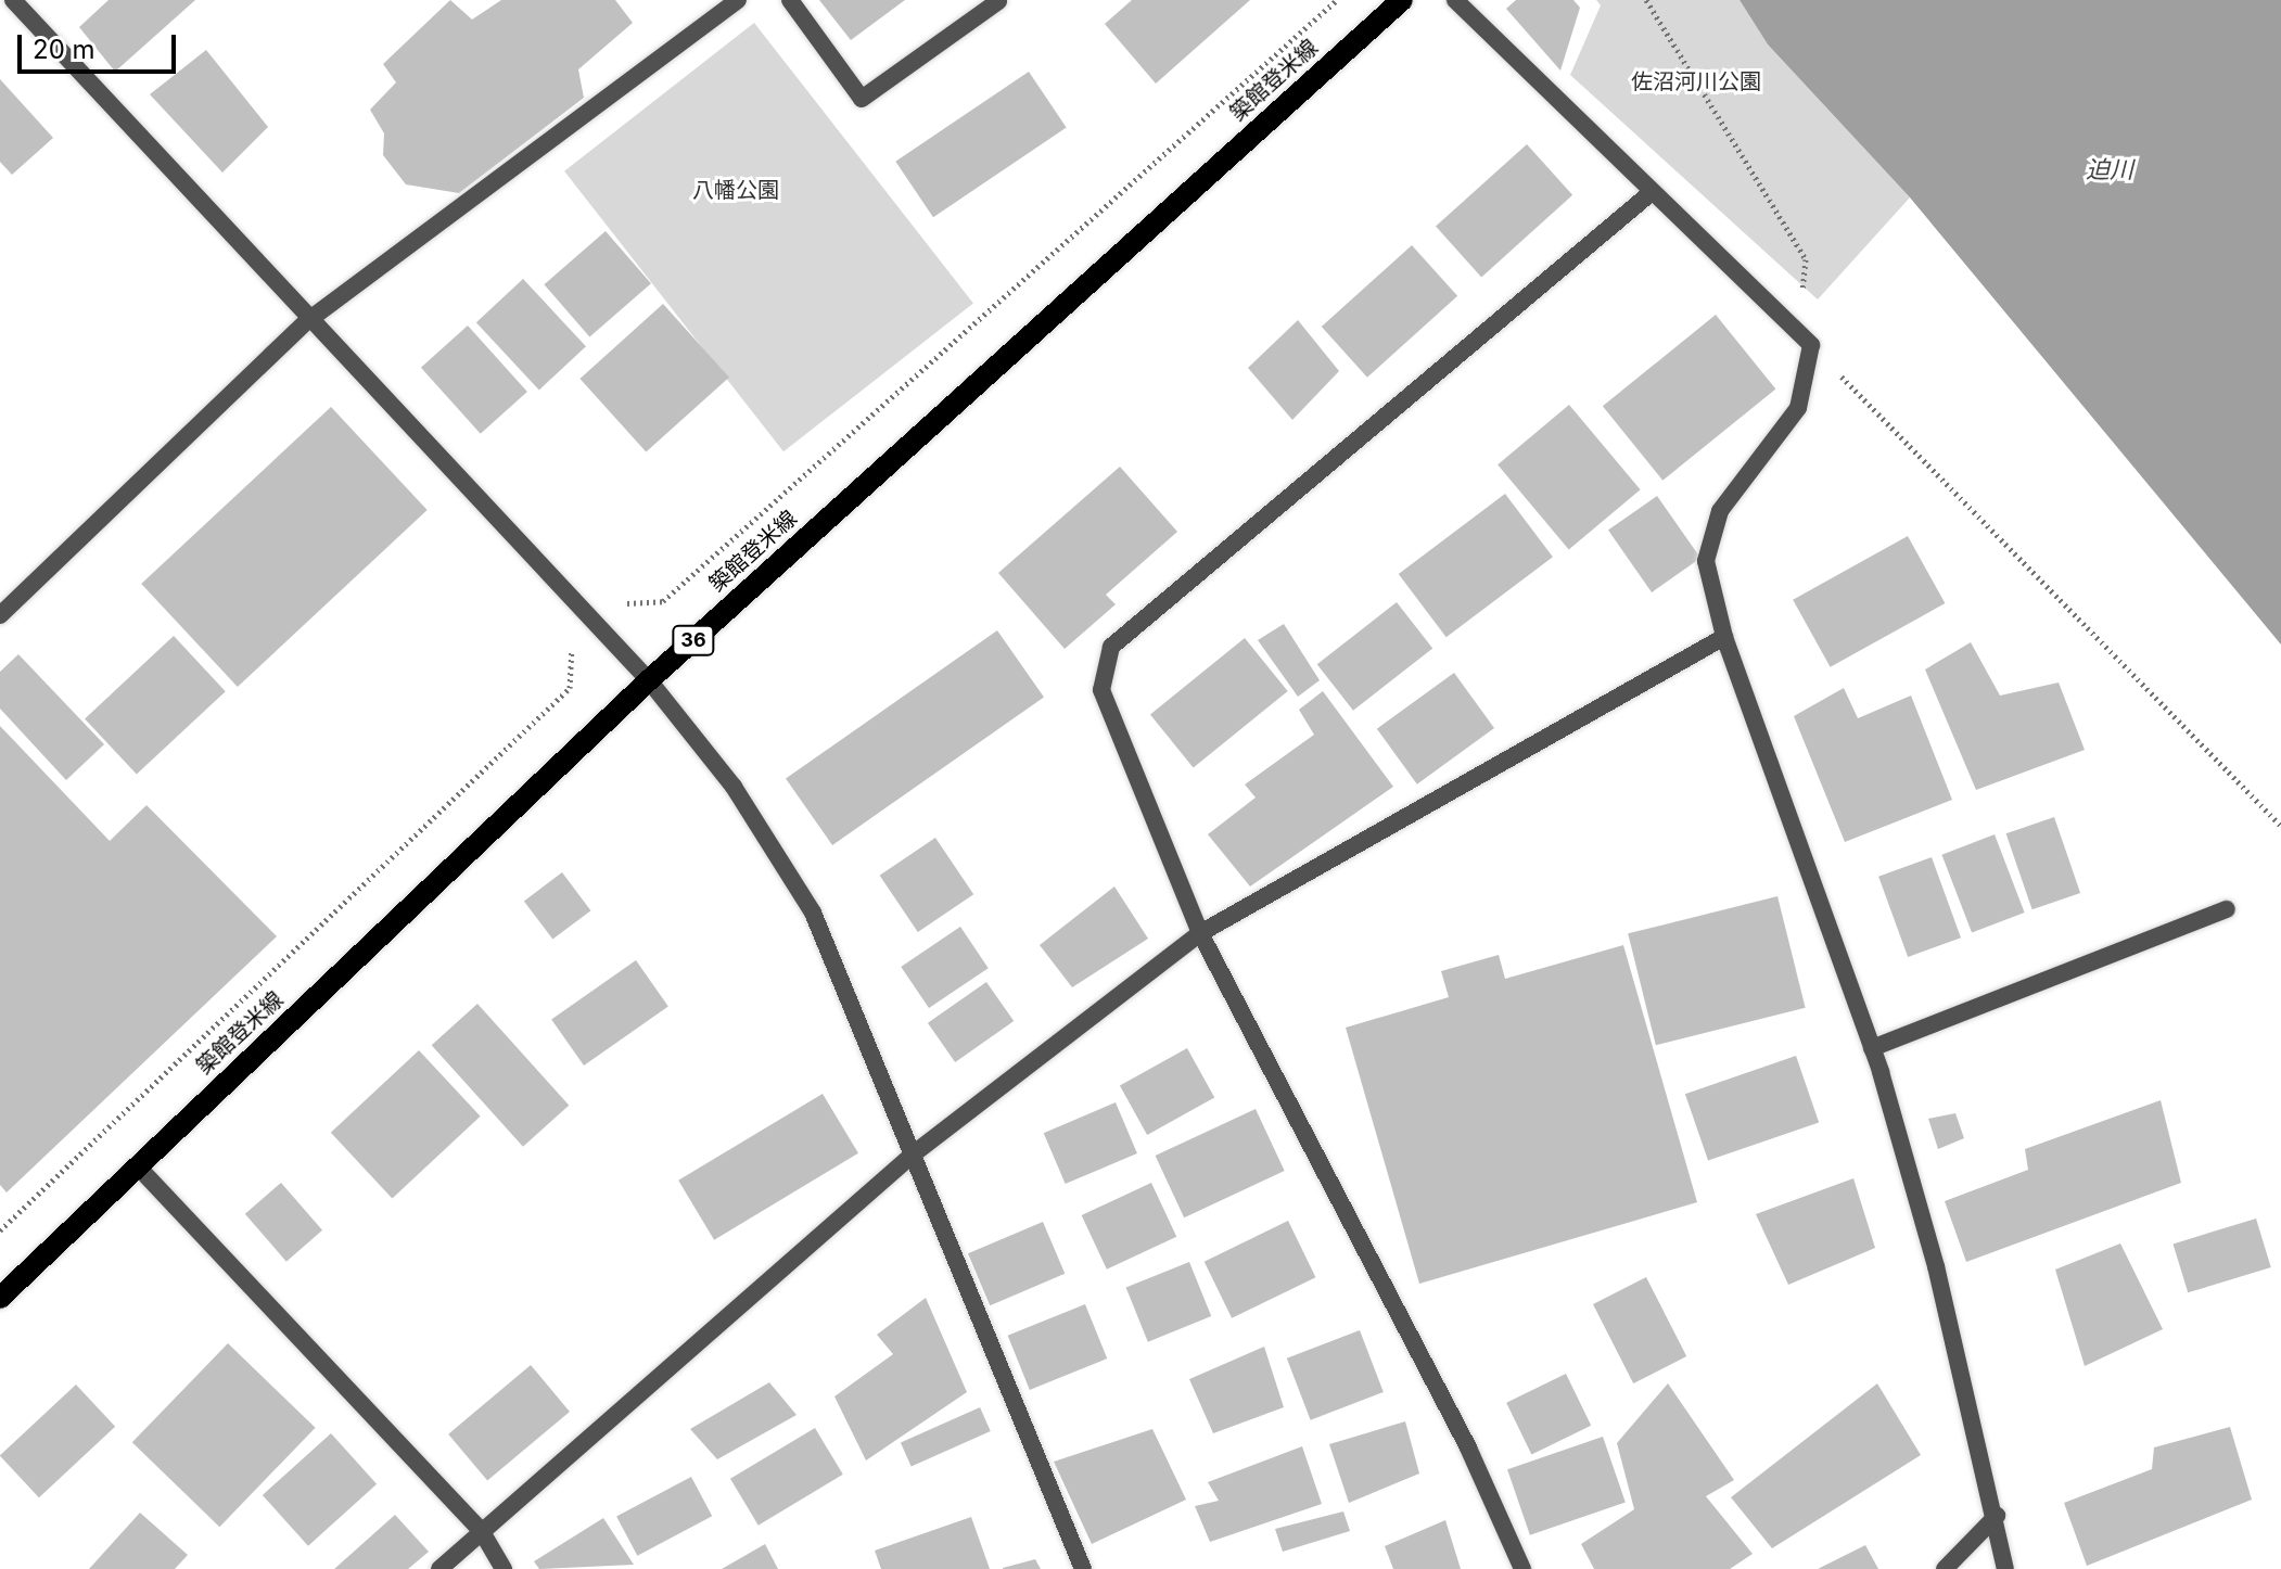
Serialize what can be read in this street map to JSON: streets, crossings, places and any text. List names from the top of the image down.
{
  "streets": {
    "main road": ["築館登米線", "36"]
  },
  "water": ["迫川"],
  "parks": ["佐沼河川公園", "八幡公園"],
  "scale_bar": "20 m"
}
